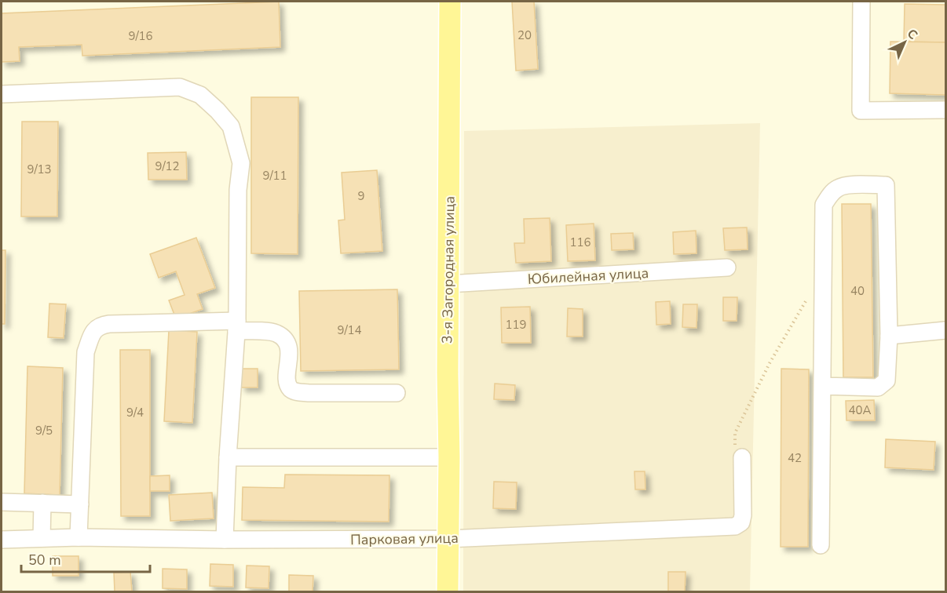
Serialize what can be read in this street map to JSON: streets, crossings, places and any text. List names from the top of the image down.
{
  "streets": {
    "main road": ["3-я Загородная улица"],
    "lane": ["Юбилейная улица", "Парковая улица"]
  },
  "crossings": [
    ["3-я Загородная улица", "Юбилейная улица"],
    ["3-я Загородная улица", "Парковая улица"]
  ],
  "house_numbers": [
    "20",
    "9/16",
    "9/12",
    "9/13",
    "9/11",
    "9",
    "116",
    "40",
    "119",
    "9/14",
    "40А",
    "9/4",
    "9/5",
    "42"
  ],
  "scale_bar": "50 m",
  "north": "top right"
}
